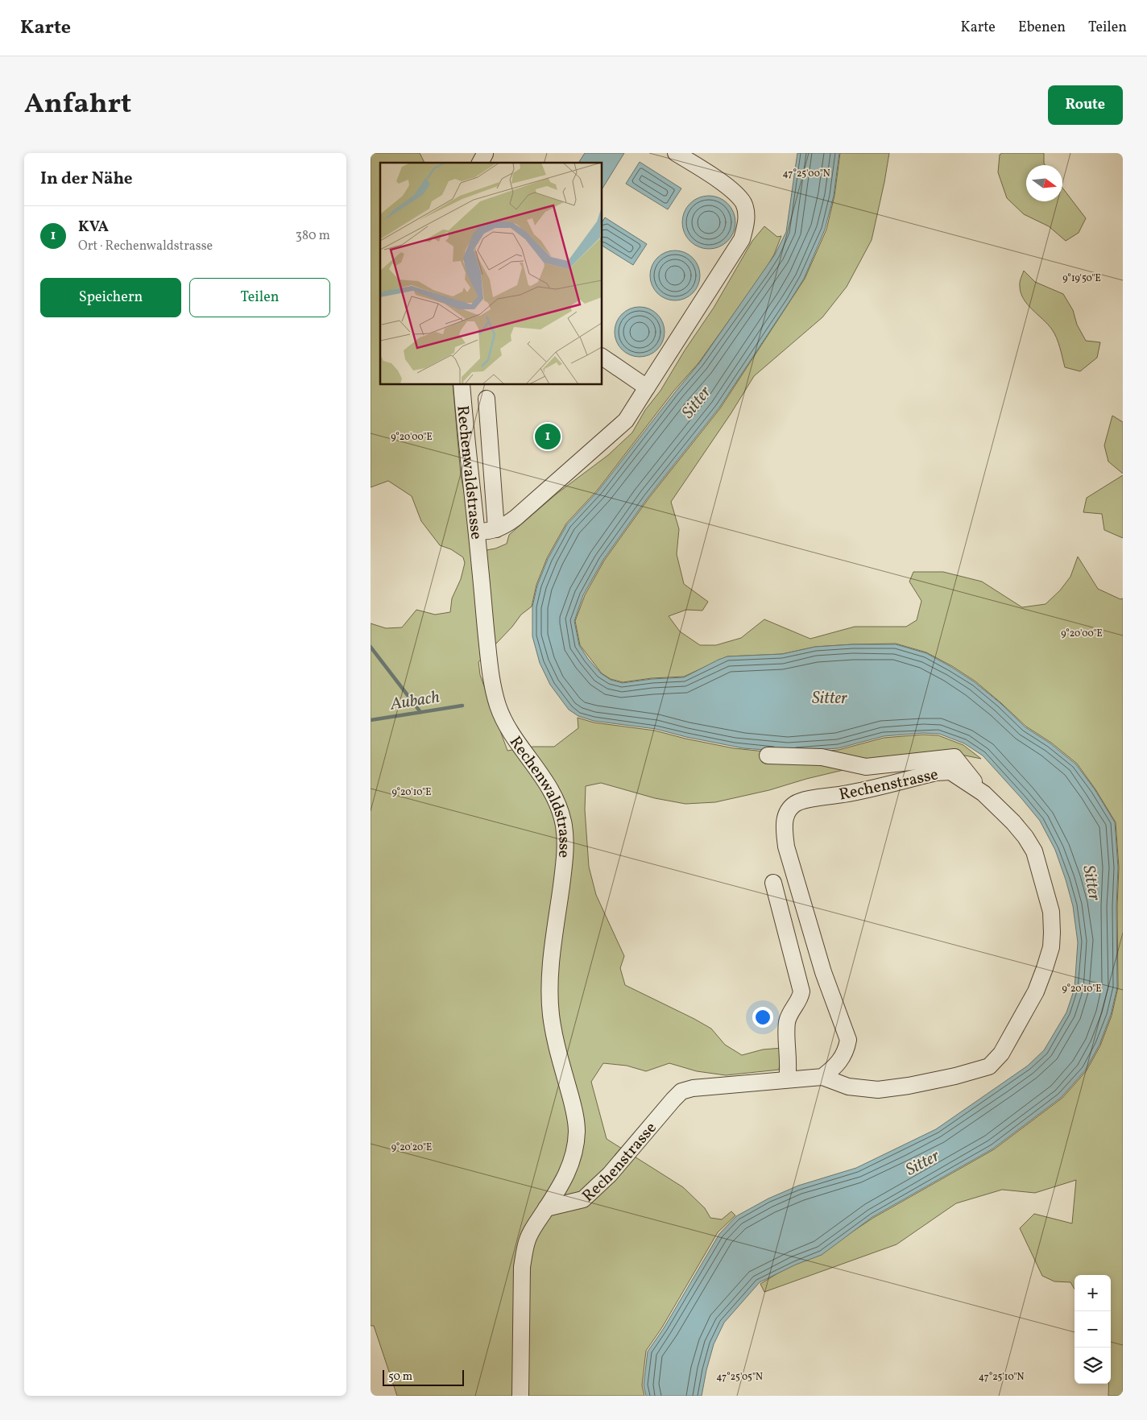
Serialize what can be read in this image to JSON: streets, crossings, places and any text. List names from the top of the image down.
{
  "streets": {
    "street": ["Rechenwaldstrasse", "Rechenstrasse"]
  },
  "crossings": [
    ["Rechenwaldstrasse", "Rechenstrasse"]
  ],
  "water": ["Sitter", "Aubach"],
  "scale_bar": "50 m",
  "north": "right",
  "page": {
    "header": "Karte",
    "nav": ["Karte", "Ebenen", "Teilen"],
    "title": "Anfahrt",
    "buttons": [
      "Route",
      ["Speichern", "Teilen"]
    ],
    "heading": "In der Nähe",
    "list": [
      {
        "mark": "1",
        "name": "KVA",
        "note": "Ort · Rechenwaldstrasse",
        "value": "380 m"
      }
    ],
    "pins": "1",
    "map_buttons": ["+", "−"],
    "scale": "50 m"
  },
  "coordinates": [
    "47°25'00\"N",
    "9°19'50\"E",
    "9°20'00\"E",
    "9°20'10\"E",
    "9°20'20\"E",
    "47°25'05\"N",
    "47°25'10\"N"
  ]
}
